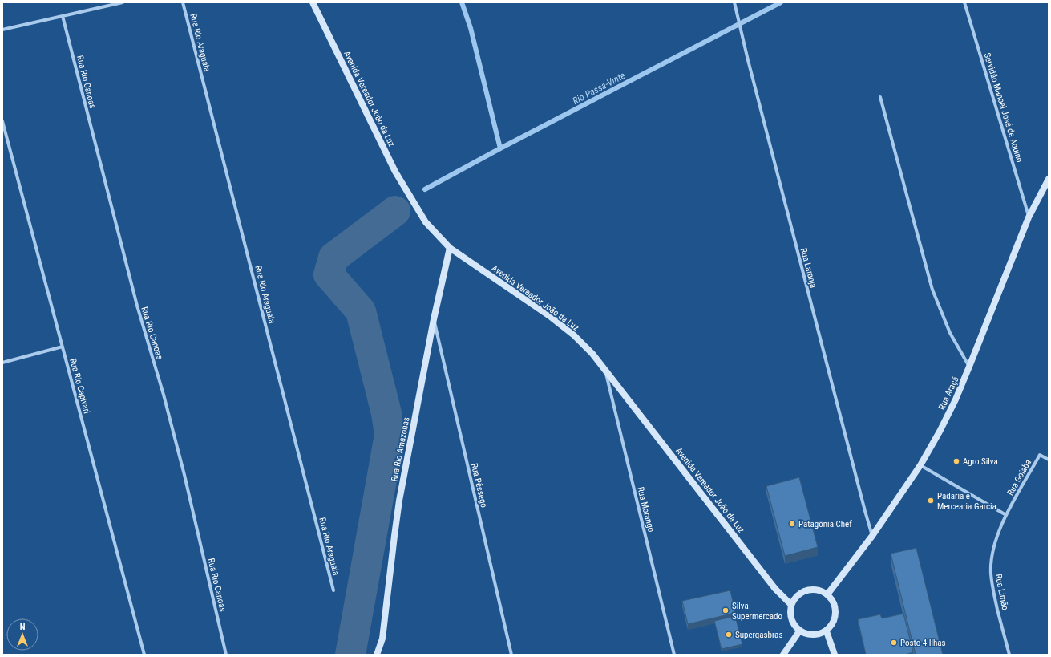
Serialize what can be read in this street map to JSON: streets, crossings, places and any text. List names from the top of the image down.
{
  "streets": {
    "street": [
      "Rua Rio Araguaia",
      "Rua Rio Canoas",
      "Avenida Vereador João da Luz",
      "Servidão Manoel José de Aquino",
      "Rua Laranja",
      "Rua Rio Capivari",
      "Rua Araçá",
      "Rua Rio Amazonas",
      "Rua Goiaba",
      "Rua Pêssego",
      "Rua Morango",
      "Rua Limão"
    ]
  },
  "crossings": [
    ["Avenida Vereador João da Luz", "Rua Araçá"],
    ["Avenida Vereador João da Luz", "Rua Rio Amazonas"],
    ["Avenida Vereador João da Luz", "Rua Morango"],
    ["Servidão Manoel José de Aquino", "Rua Araçá"],
    ["Rua Laranja", "Rua Araçá"],
    ["Rua Rio Amazonas", "Rua Pêssego"],
    ["Rua Goiaba", "Rua Limão"]
  ],
  "water": ["Rio Passa-Vinte"],
  "places": [
    "Agro Silva",
    "Padaria e Mercearia Garcia",
    "Patagônia Chef",
    "Silva Supermercado",
    "Supergasbras",
    "Posto 4 Ilhas"
  ],
  "north": "top"
}
